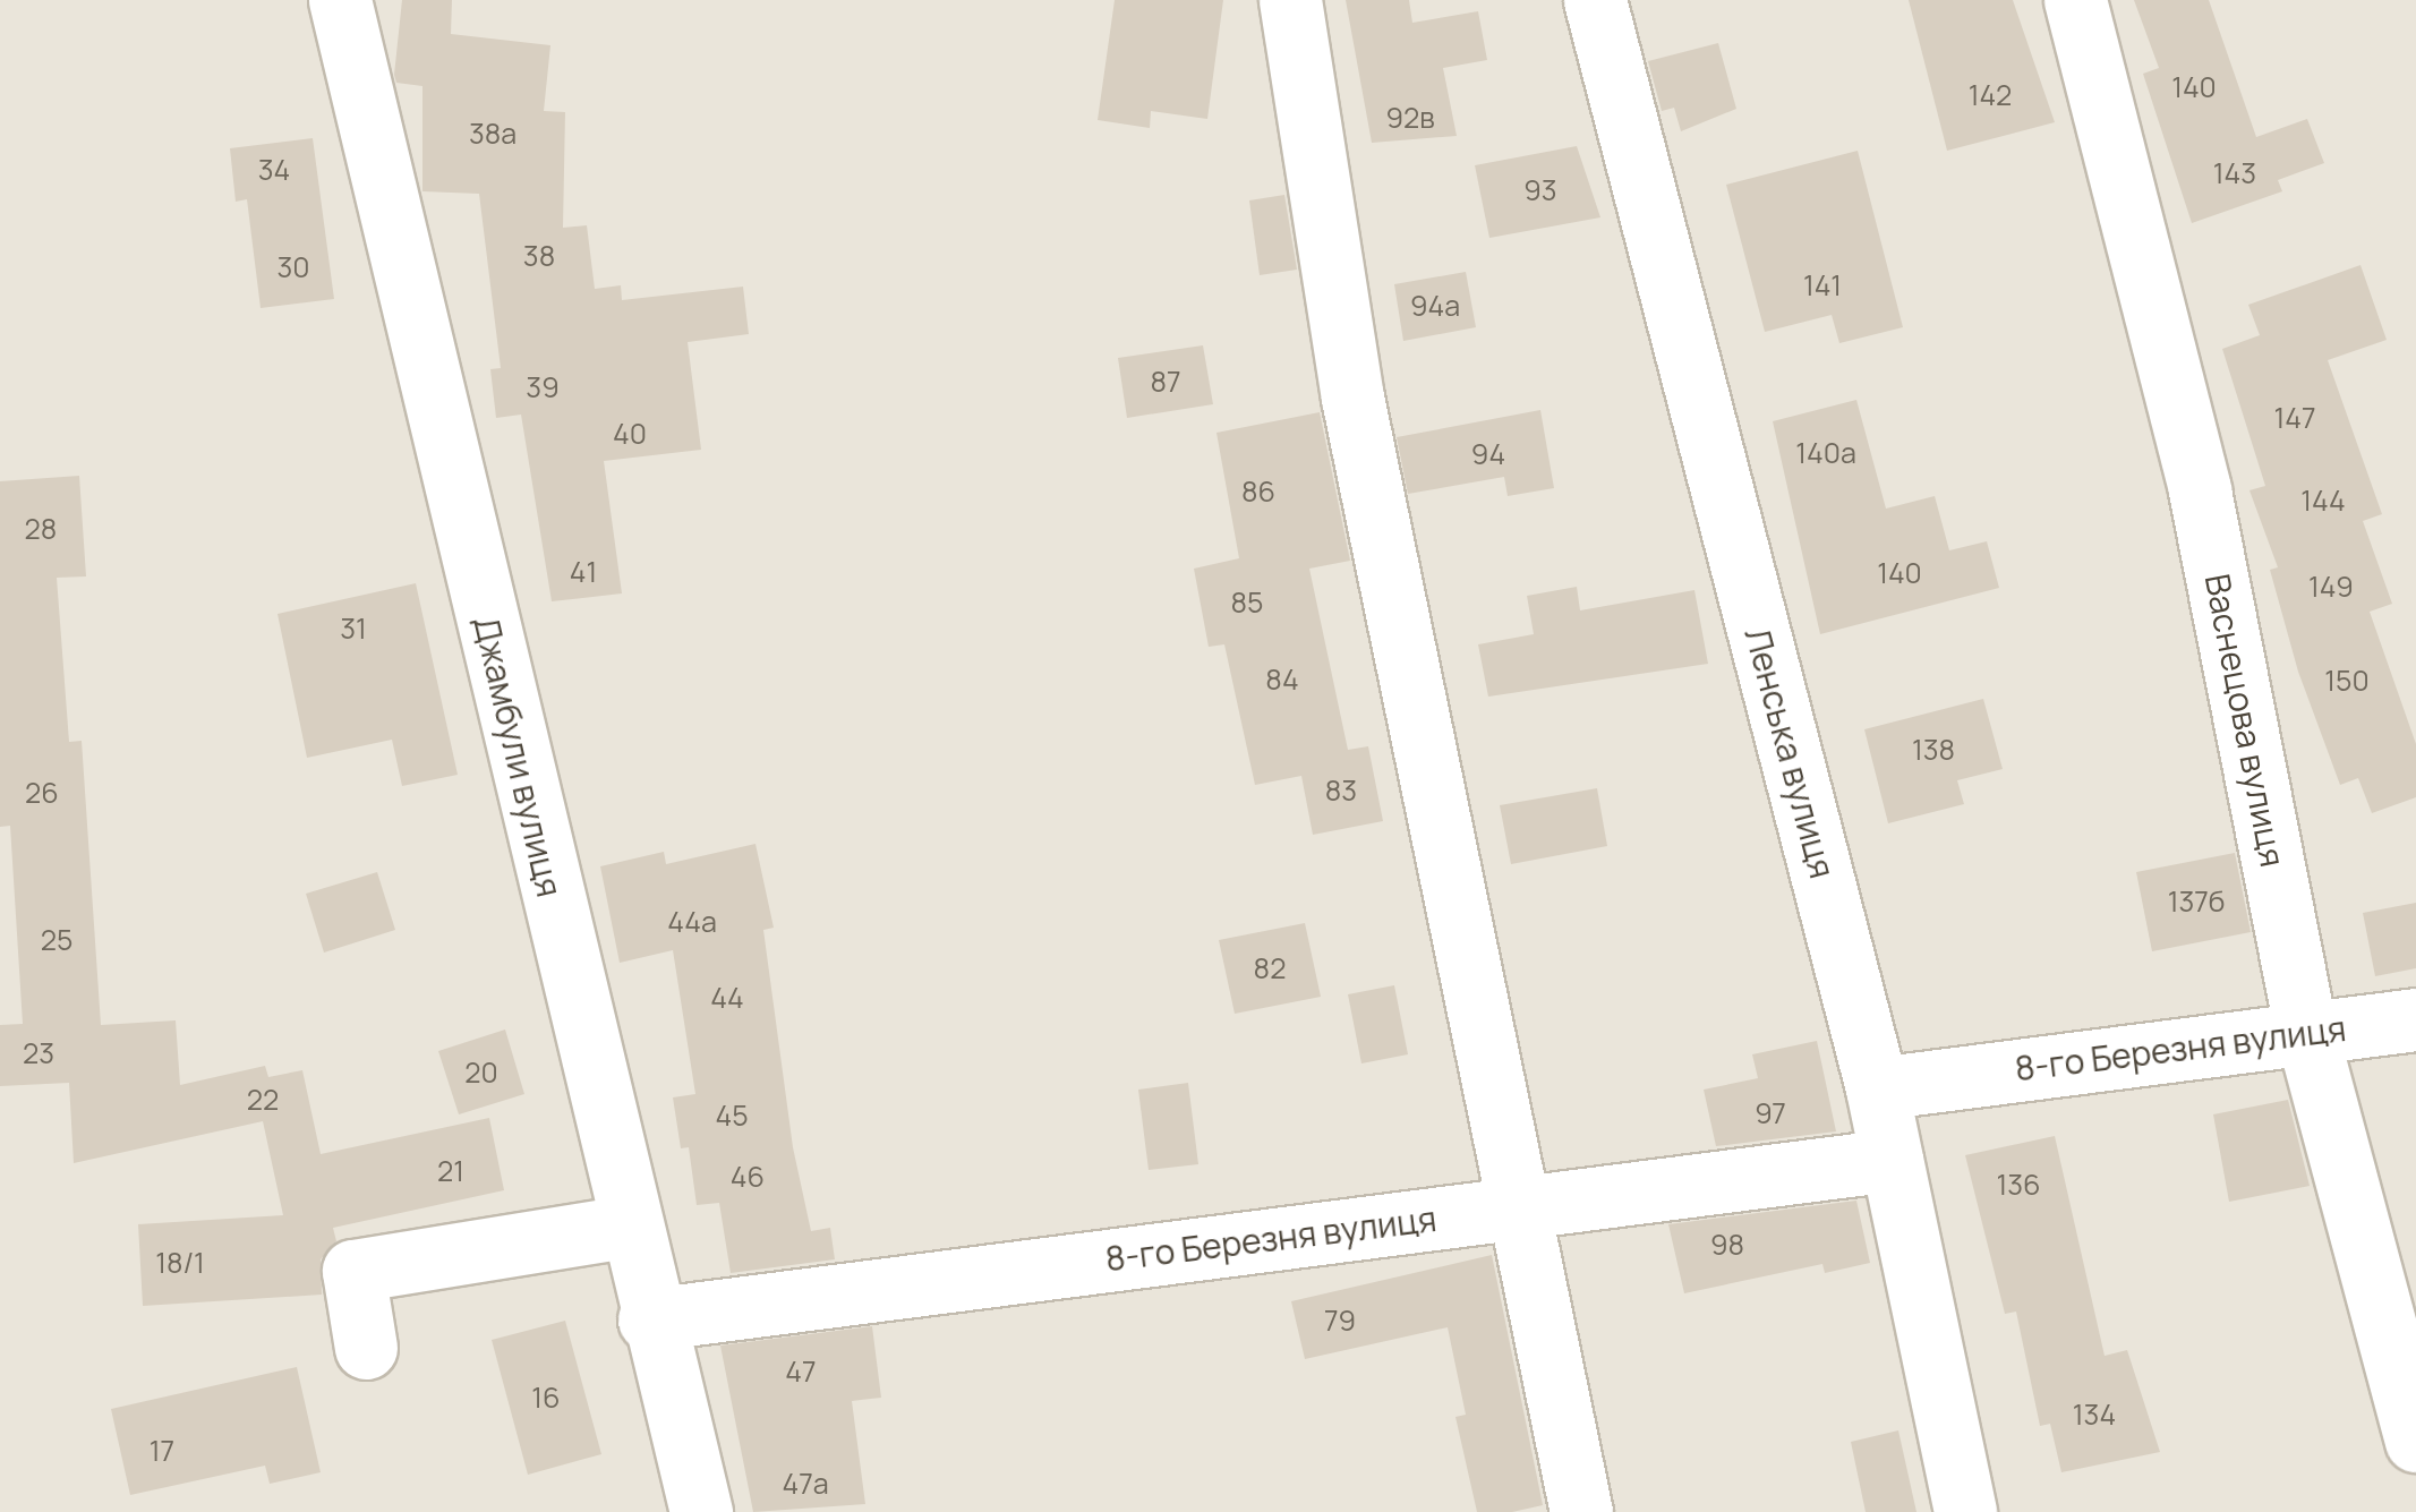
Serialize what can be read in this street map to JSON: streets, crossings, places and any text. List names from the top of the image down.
{
  "streets": {
    "street": [
      "Васнецова вулиця",
      "Ленська вулиця",
      "Джамбули вулиця",
      "8-го Березня вулиця"
    ]
  },
  "crossings": [
    ["Васнецова вулиця", "8-го Березня вулиця"],
    ["Ленська вулиця", "8-го Березня вулиця"],
    ["Джамбули вулиця", "8-го Березня вулиця"]
  ],
  "house_numbers": [
    "140",
    "142",
    "92в",
    "38а",
    "34",
    "143",
    "93",
    "38",
    "30",
    "141",
    "94а",
    "87",
    "39",
    "147",
    "40",
    "140а",
    "94",
    "86",
    "144",
    "28",
    "41",
    "140",
    "149",
    "85",
    "31",
    "84",
    "150",
    "138",
    "83",
    "26",
    "137б",
    "44а",
    "25",
    "82",
    "44",
    "23",
    "20",
    "22",
    "97",
    "45",
    "21",
    "46",
    "136",
    "98",
    "18/1",
    "79",
    "47",
    "16",
    "134",
    "17",
    "47а"
  ]
}
